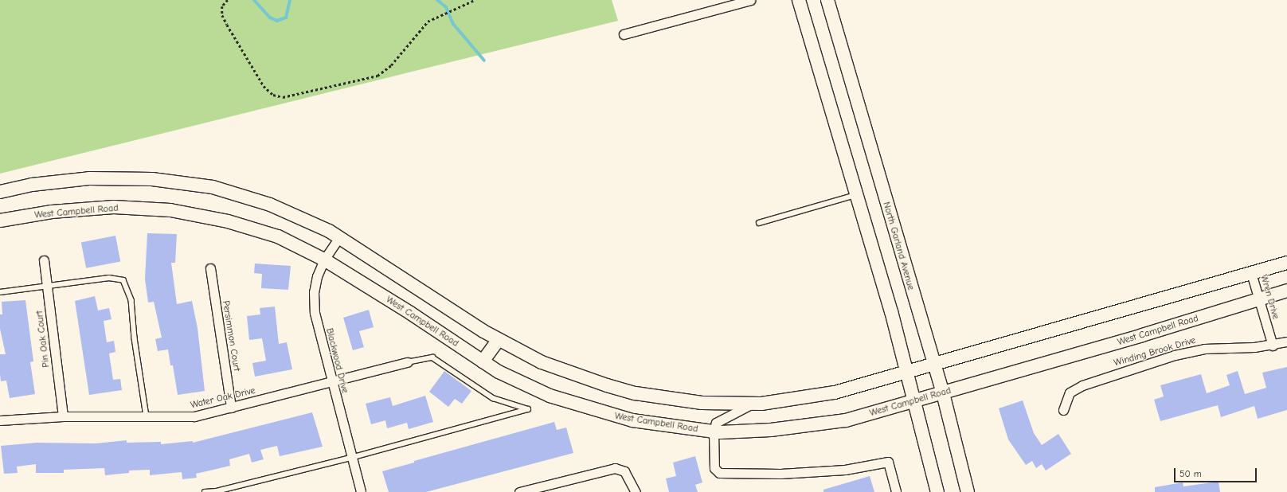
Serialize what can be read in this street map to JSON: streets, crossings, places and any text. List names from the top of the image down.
{
  "streets": {
    "main road": ["West Campbell Road", "North Garland Avenue"],
    "street": [
      "Wren Drive",
      "Persimmon Court",
      "Pin Oak Court",
      "Winding Brook Drive",
      "Blackwood Drive",
      "Water Oak Drive"
    ]
  },
  "crossings": [
    ["West Campbell Road", "North Garland Avenue"],
    ["West Campbell Road", "Wren Drive"],
    ["West Campbell Road", "Blackwood Drive"],
    ["Wren Drive", "Winding Brook Drive"],
    ["Persimmon Court", "Water Oak Drive"],
    ["Pin Oak Court", "Water Oak Drive"],
    ["Blackwood Drive", "Water Oak Drive"]
  ],
  "scale_bar": "50 m"
}
